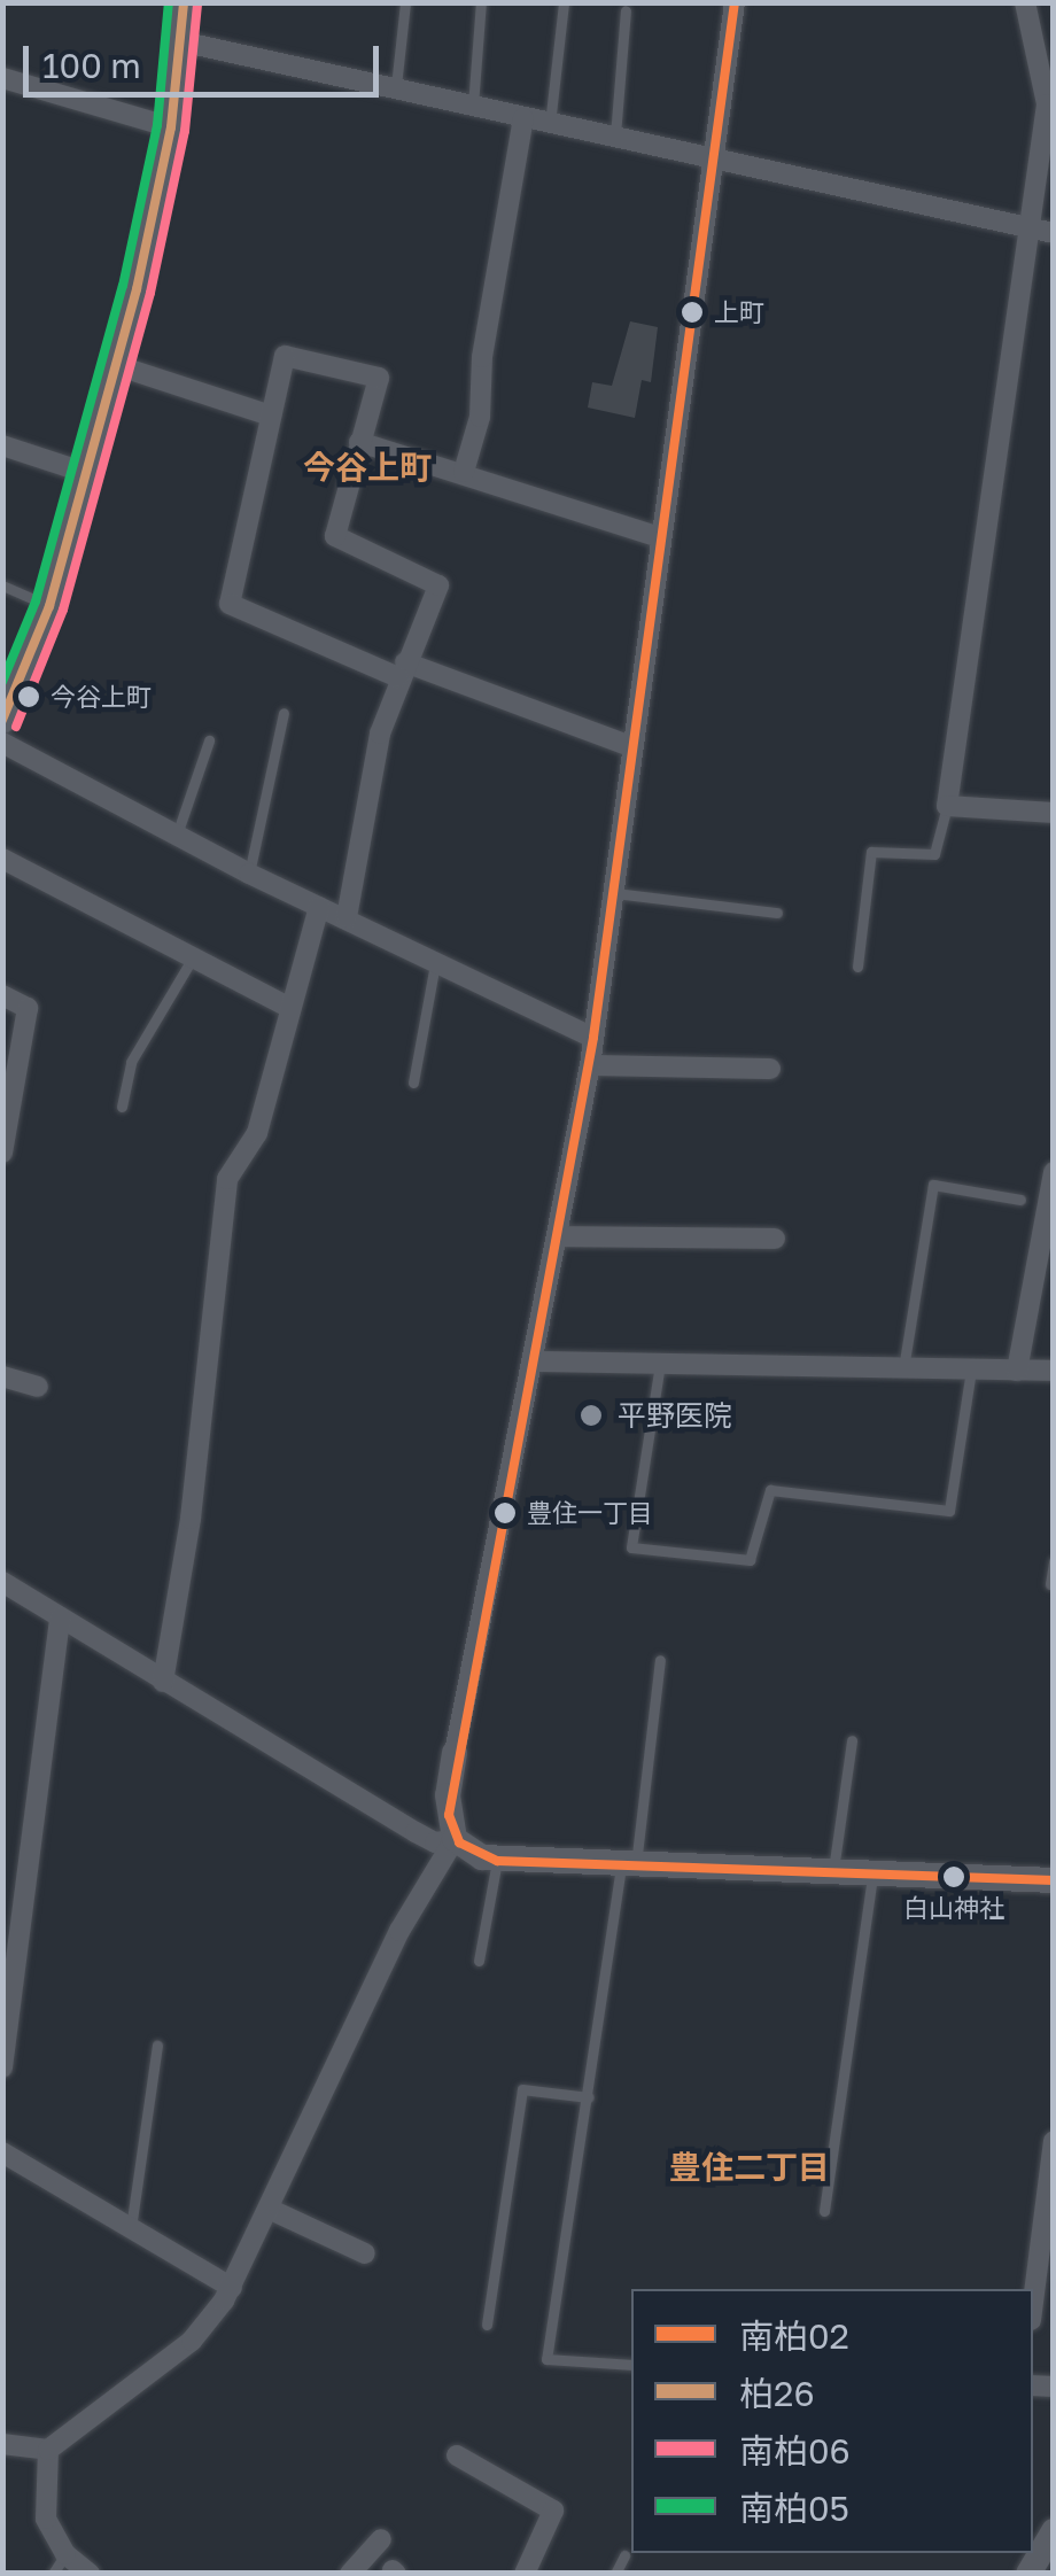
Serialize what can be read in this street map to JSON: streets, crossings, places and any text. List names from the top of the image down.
{
  "districts": ["今谷上町", "豊住二丁目"],
  "places": [
    "上町",
    "今谷上町",
    "平野医院",
    "豊住一丁目",
    "白山神社"
  ],
  "lines": [
    "transit line 南柏02",
    "transit line 柏26",
    "transit line 南柏05",
    "transit line 南柏06"
  ],
  "legend": [
    "南柏02",
    "柏26",
    "南柏06",
    "南柏05"
  ],
  "scale_bar": "100 m"
}
